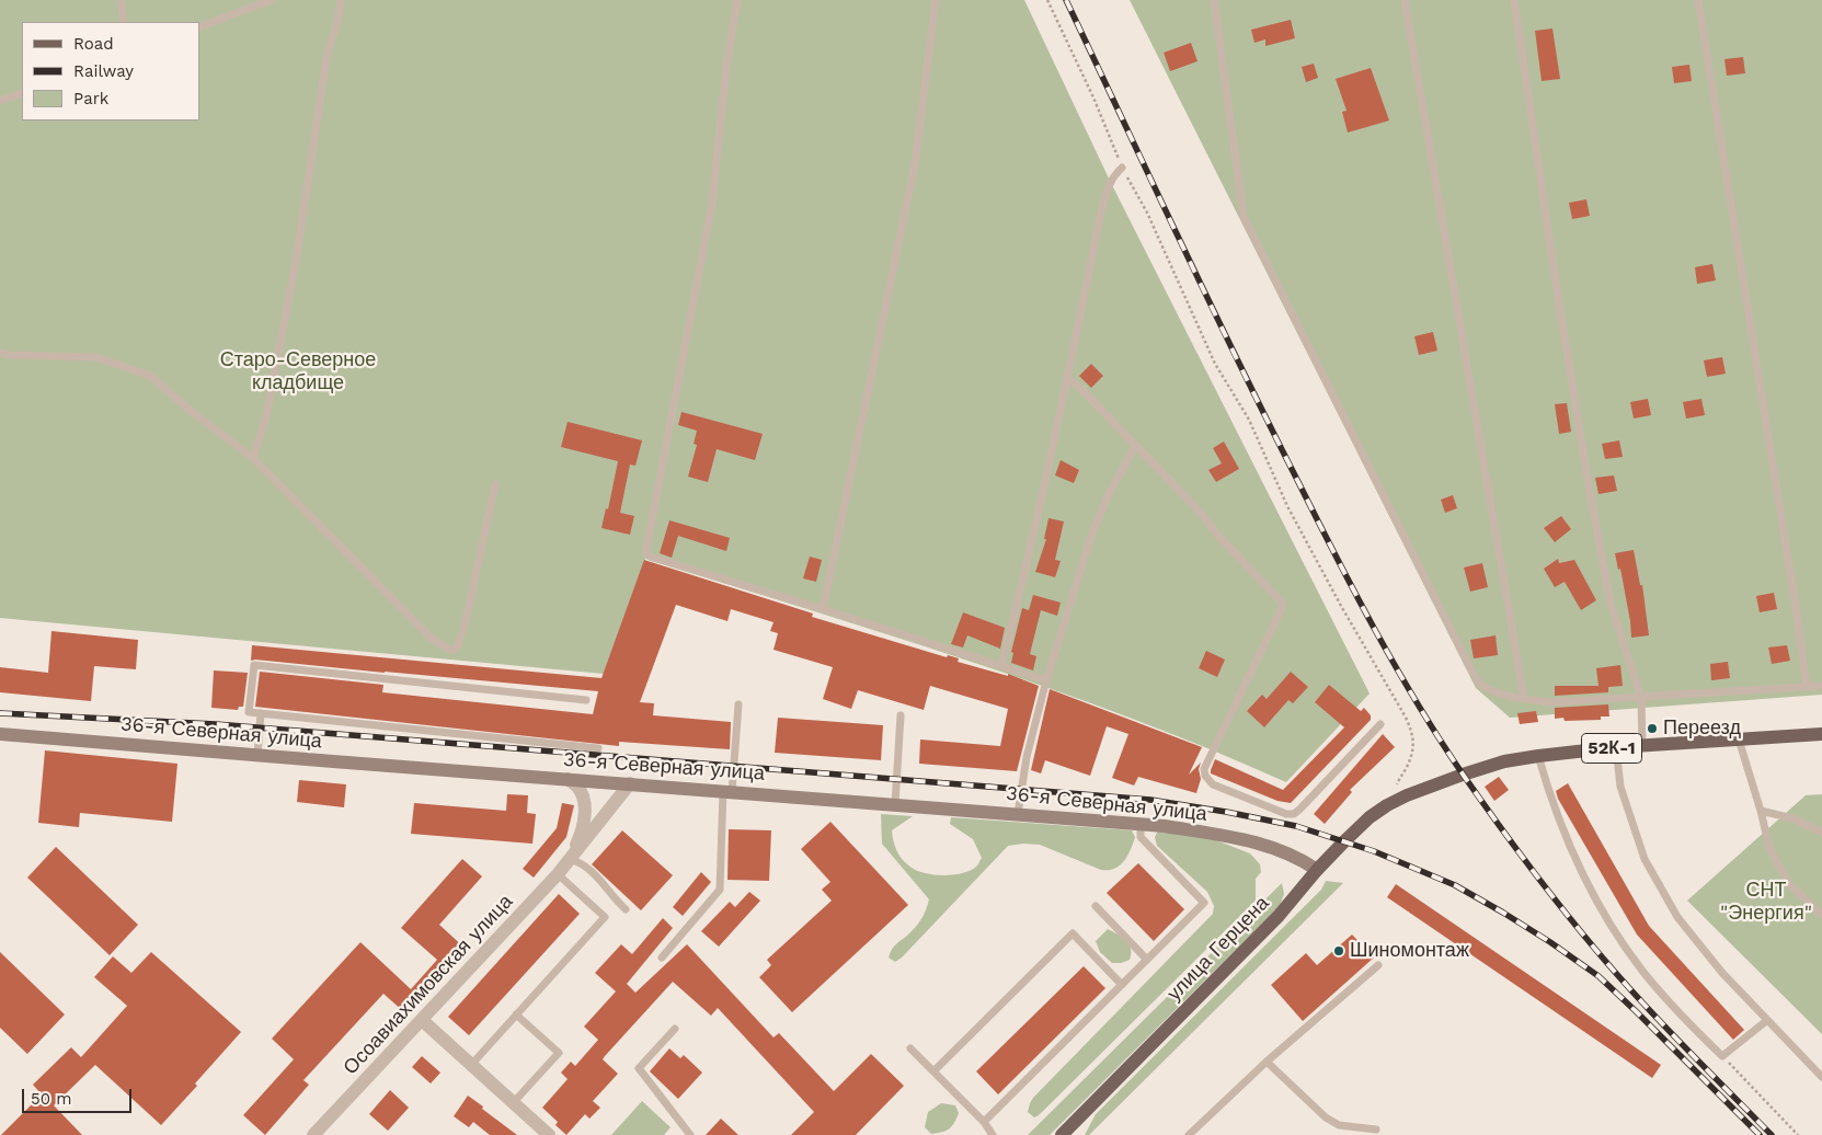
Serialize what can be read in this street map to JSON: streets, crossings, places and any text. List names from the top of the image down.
{
  "streets": {
    "main road": ["36-я Северная улица", "52К-1", "улица Герцена"],
    "street": ["Осоавиахимовская улица"]
  },
  "crossings": [
    ["36-я Северная улица", "улица Герцена"],
    ["36-я Северная улица", "Осоавиахимовская улица"],
    ["52К-1", "улица Герцена"]
  ],
  "parks": ["Старо-Северное кладбище", "СНТ \"Энергия\""],
  "places": ["Переезд", "Шиномонтаж"],
  "legend": ["Road", "Railway", "Park"],
  "scale_bar": "50 m"
}
